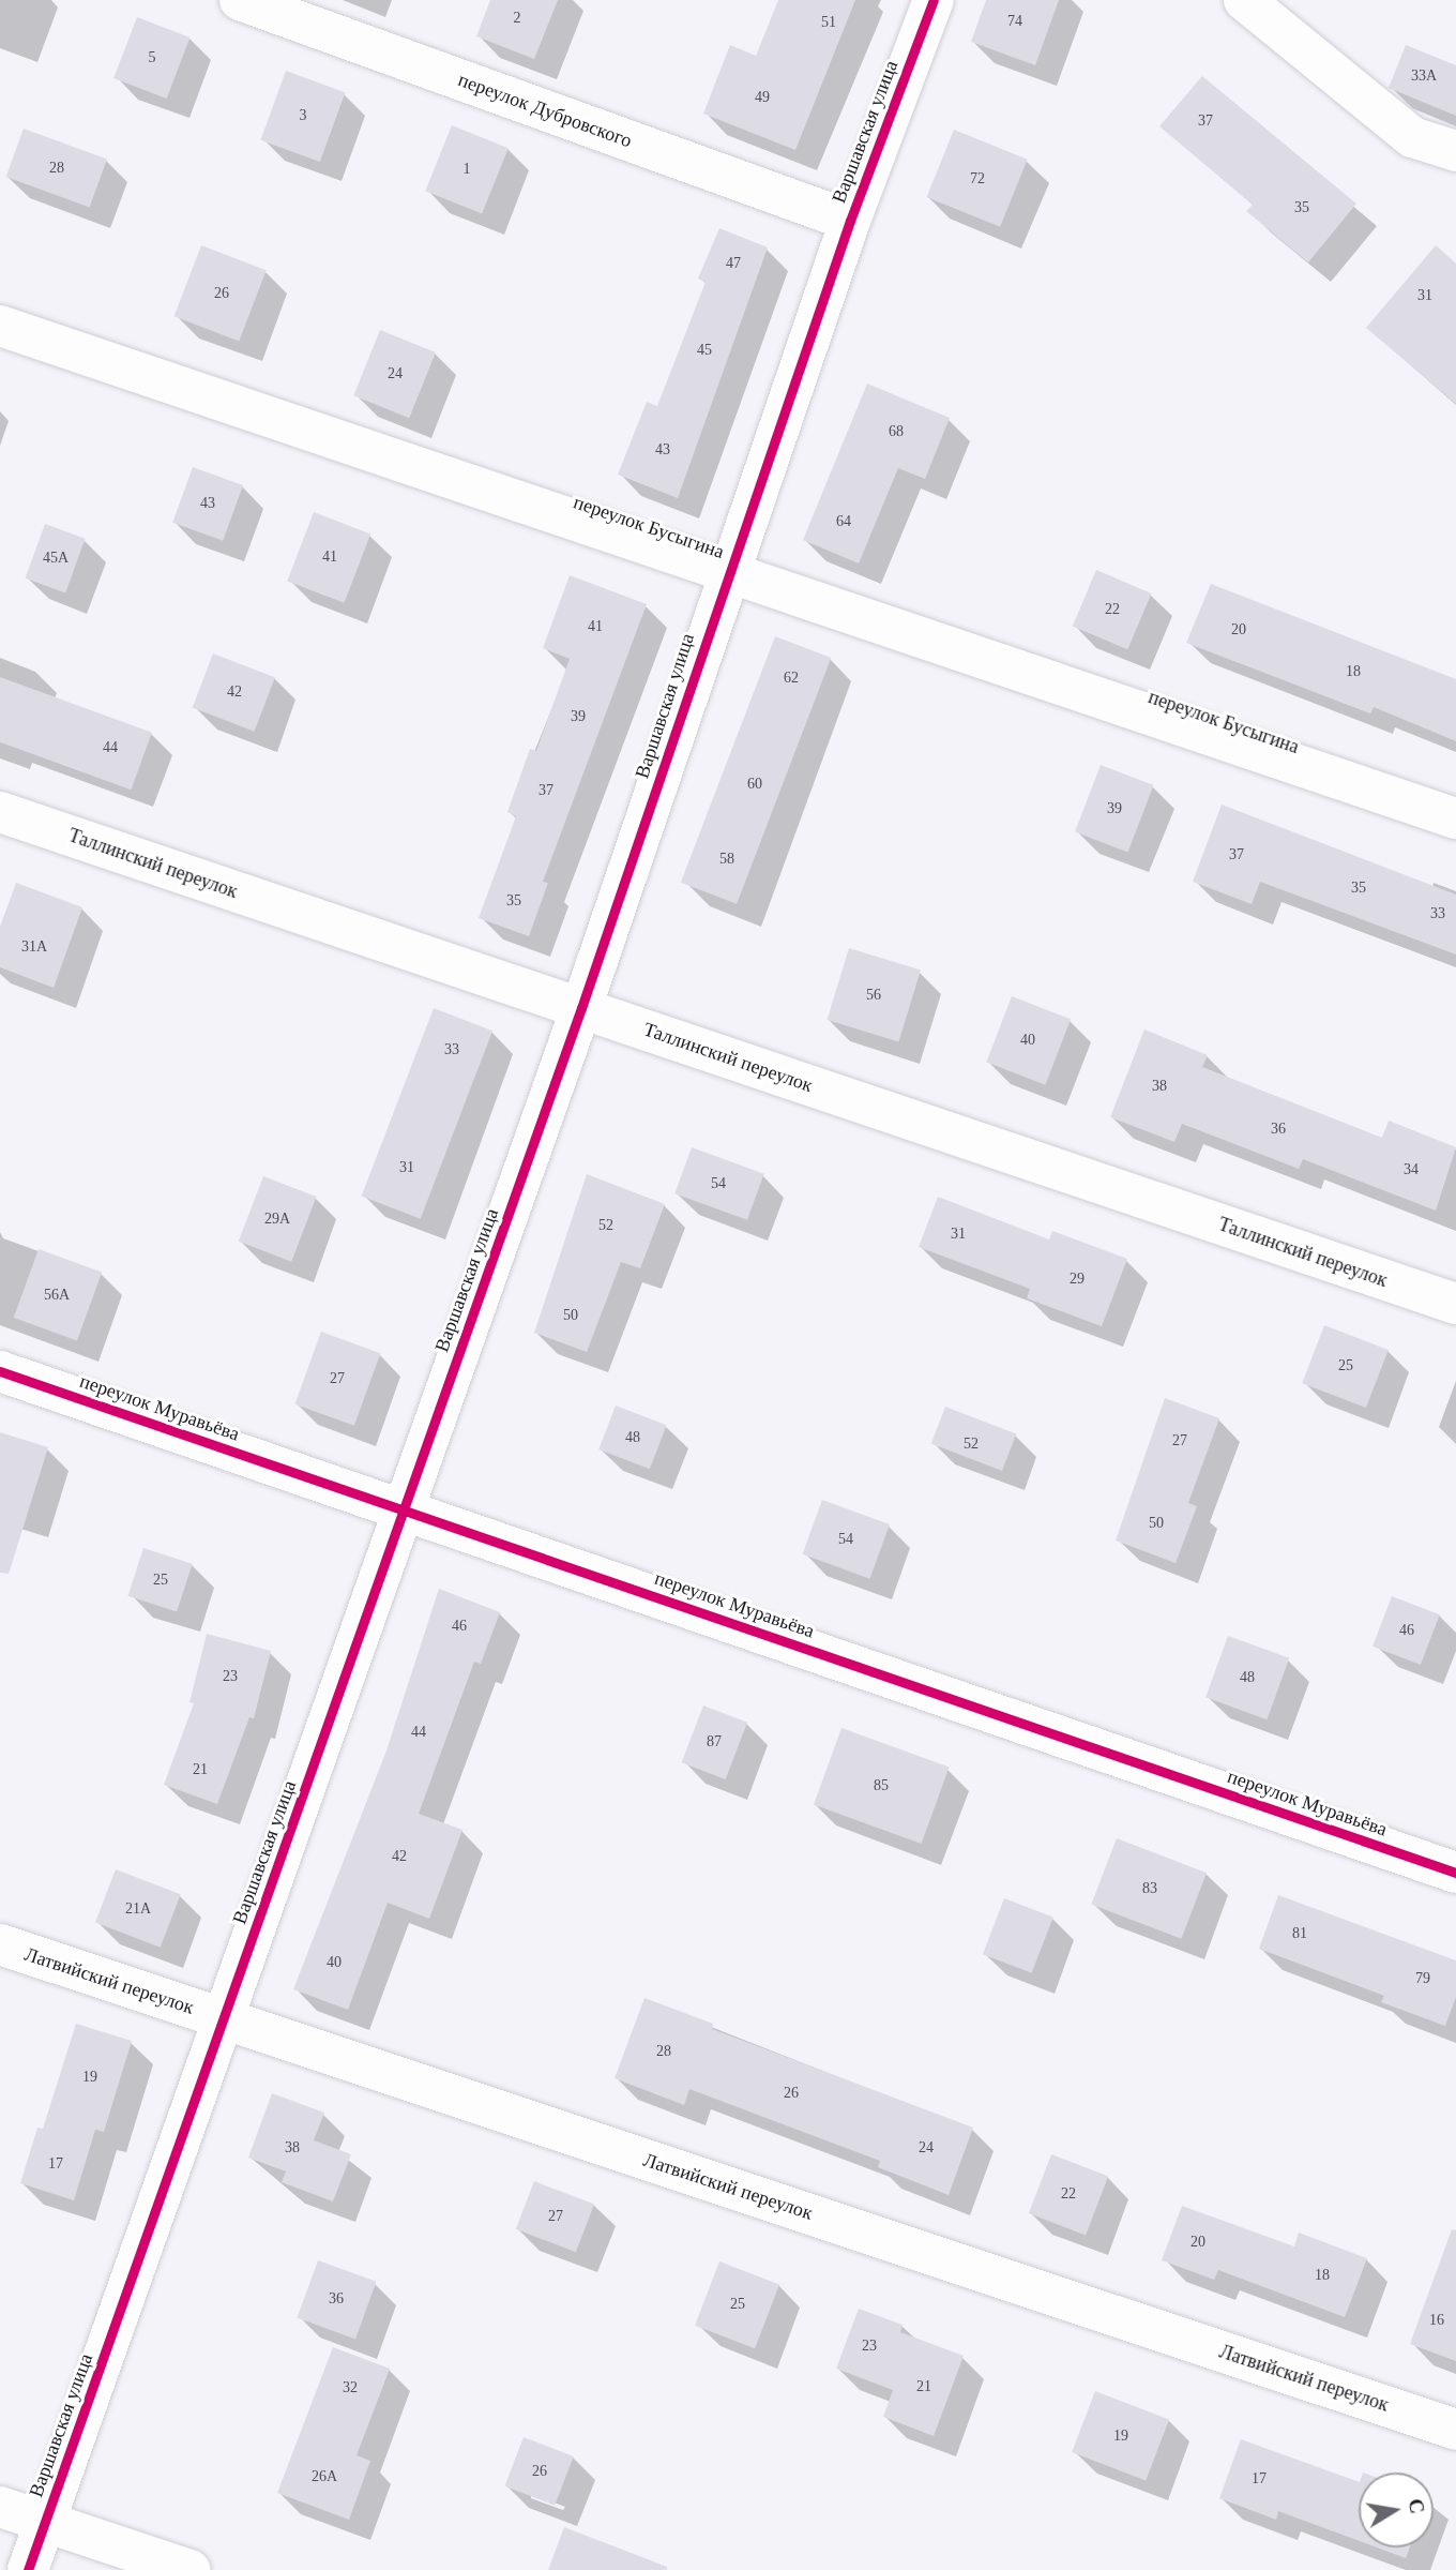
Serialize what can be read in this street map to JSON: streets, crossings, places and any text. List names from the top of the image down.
{
  "streets": {
    "street": [
      "переулок Дубровского",
      "Варшавская улица",
      "переулок Бусыгина",
      "Таллинский переулок",
      "переулок Муравьёва",
      "Латвийский переулок"
    ]
  },
  "crossings": [
    ["переулок Дубровского", "Варшавская улица"],
    ["Варшавская улица", "переулок Бусыгина"],
    ["Варшавская улица", "Таллинский переулок"],
    ["Варшавская улица", "переулок Муравьёва"],
    ["Варшавская улица", "Латвийский переулок"]
  ],
  "house_numbers": [
    "2",
    "74",
    "51",
    "5",
    "33А",
    "49",
    "3",
    "37",
    "28",
    "1",
    "72",
    "35",
    "47",
    "26",
    "31",
    "45",
    "24",
    "68",
    "43",
    "43",
    "64",
    "41",
    "45А",
    "22",
    "41",
    "20",
    "18",
    "62",
    "42",
    "39",
    "44",
    "60",
    "37",
    "39",
    "37",
    "58",
    "35",
    "35",
    "33",
    "31А",
    "56",
    "40",
    "33",
    "38",
    "36",
    "31",
    "34",
    "54",
    "29А",
    "52",
    "31",
    "29",
    "56А",
    "50",
    "25",
    "27",
    "48",
    "27",
    "52",
    "50",
    "54",
    "25",
    "46",
    "46",
    "23",
    "48",
    "44",
    "87",
    "21",
    "85",
    "42",
    "83",
    "21А",
    "81",
    "40",
    "79",
    "28",
    "19",
    "26",
    "38",
    "24",
    "17",
    "22",
    "27",
    "20",
    "18",
    "36",
    "25",
    "16",
    "23",
    "21",
    "32",
    "19",
    "26",
    "26А",
    "17"
  ],
  "north": "right"
}
